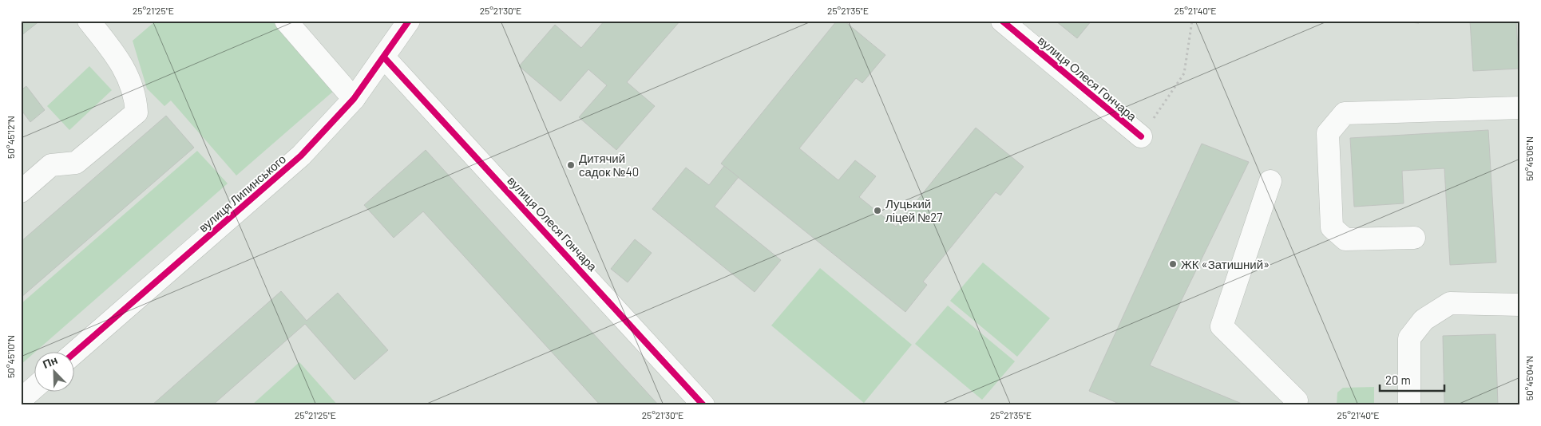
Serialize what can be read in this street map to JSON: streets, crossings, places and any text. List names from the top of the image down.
{
  "streets": {
    "street": ["вулиця Олеся Гончара", "вулиця Липинського"]
  },
  "crossings": [
    ["вулиця Олеся Гончара", "вулиця Липинського"]
  ],
  "places": ["Дитячий садок №40", "Луцький ліцей №27", "ЖК «Затишний»"],
  "scale_bar": "20 m",
  "north": "top left",
  "coordinates": [
    "25°21'25\"E",
    "25°21'30\"E",
    "25°21'35\"E",
    "25°21'40\"E",
    "50°45'12\"N",
    "50°45'06\"N",
    "50°45'10\"N",
    "50°45'04\"N"
  ]
}
